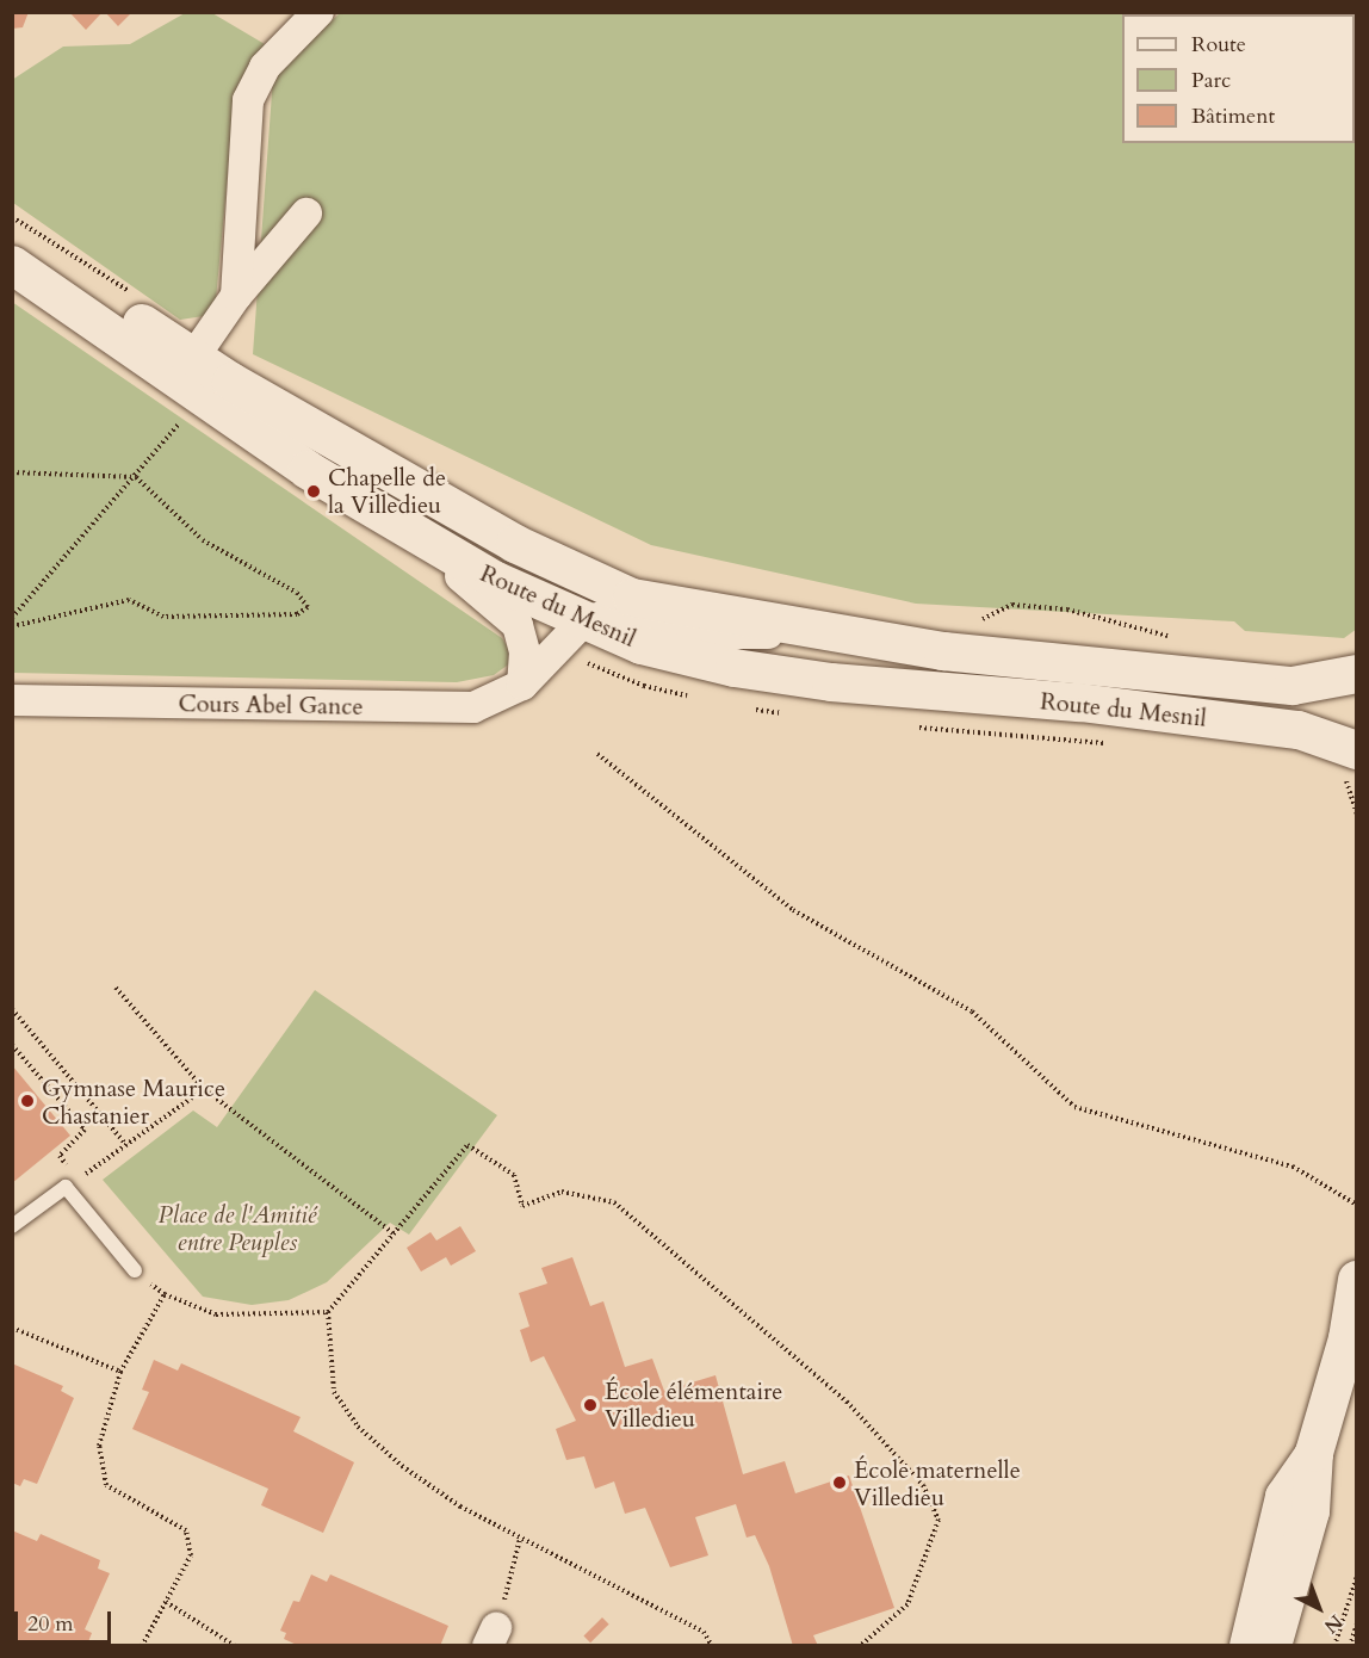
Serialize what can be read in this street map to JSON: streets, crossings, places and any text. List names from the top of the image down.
{
  "streets": {
    "street": ["Route du Mesnil", "Cours Abel Gance"]
  },
  "crossings": [
    ["Route du Mesnil", "Cours Abel Gance"]
  ],
  "parks": ["Place de l'Amitié entre Peuples"],
  "places": [
    "Chapelle de la Villedieu",
    "Gymnase Maurice Chastanier",
    "École élémentaire Villedieu",
    "École maternelle Villedieu"
  ],
  "legend": ["Route", "Parc", "Bâtiment"],
  "scale_bar": "20 m",
  "north": "bottom right"
}
